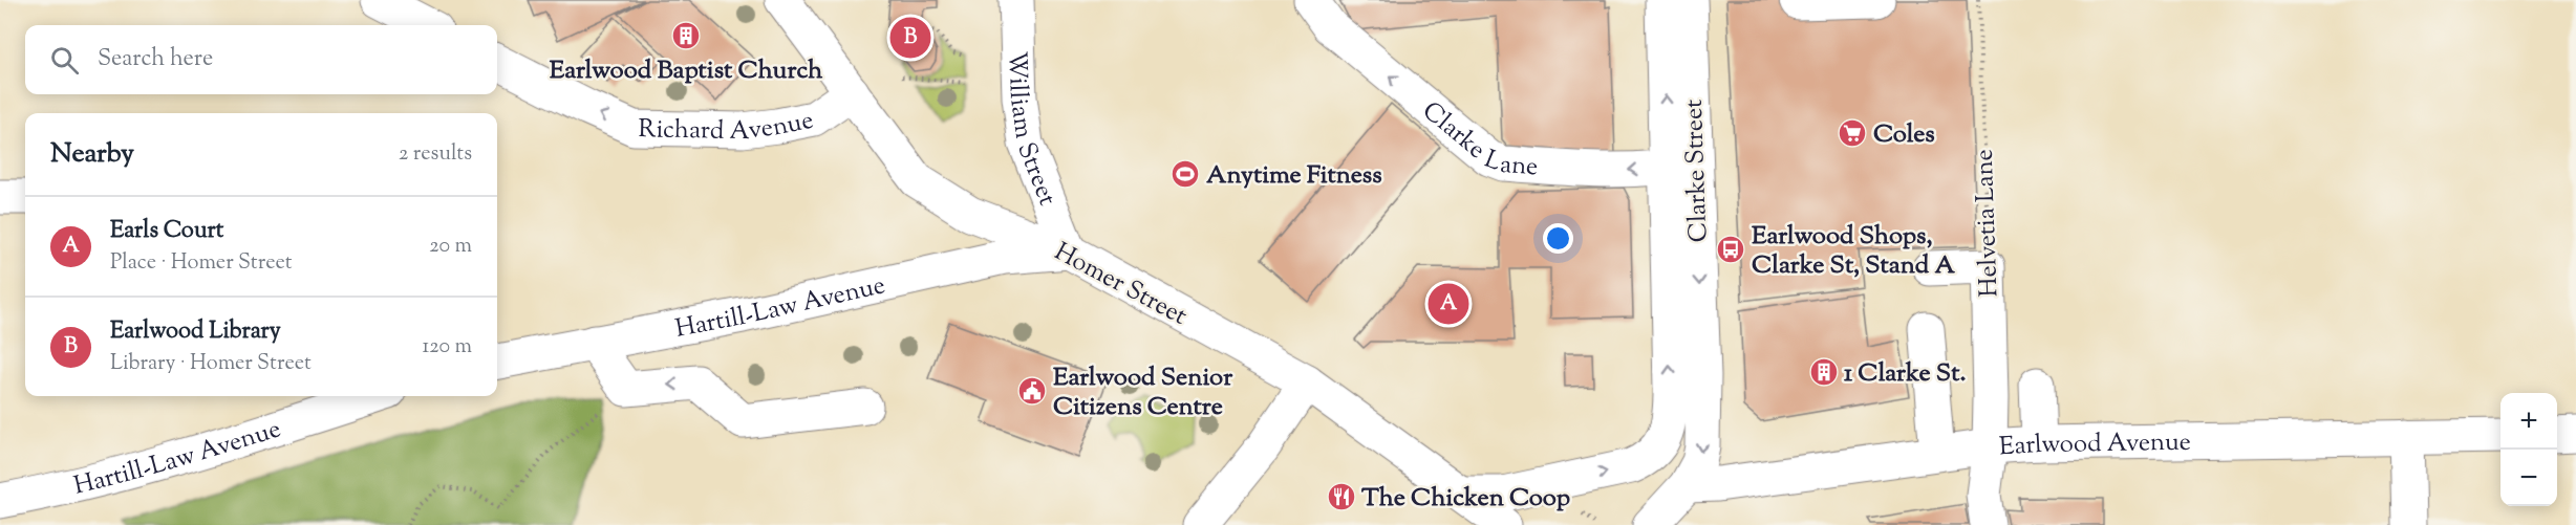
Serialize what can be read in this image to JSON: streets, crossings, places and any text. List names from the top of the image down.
{
  "streets": {
    "street": [
      "Richard Avenue",
      "William Street",
      "Clarke Lane",
      "Clarke Street",
      "Helvetia Lane",
      "Homer Street",
      "Hartill-Law Avenue",
      "Earlwood Avenue"
    ]
  },
  "crossings": [
    ["Richard Avenue", "Homer Street"],
    ["William Street", "Homer Street"],
    ["William Street", "Hartill-Law Avenue"],
    ["Clarke Lane", "Clarke Street"],
    ["Clarke Street", "Homer Street"],
    ["Clarke Street", "Earlwood Avenue"],
    ["Helvetia Lane", "Earlwood Avenue"],
    ["Homer Street", "Hartill-Law Avenue"]
  ],
  "one_way": ["Clarke Lane"],
  "places": {
    "building": ["Earlwood Baptist Church", "1 Clarke St."],
    "supermarket": ["Coles"],
    "sports": ["Anytime Fitness"],
    "bus stop": ["Earlwood Shops, Clarke St, Stand A"],
    "public building": ["Earlwood Senior Citizens Centre"],
    "restaurant": ["The Chicken Coop"]
  },
  "page": {
    "pins": ["B", "A"],
    "search": "Search here",
    "heading": ["Nearby", "2 results"],
    "list": [
      {
        "mark": "A",
        "name": "Earls Court",
        "note": "Place · Homer Street",
        "value": "20 m"
      },
      {
        "mark": "B",
        "name": "Earlwood Library",
        "note": "Library · Homer Street",
        "value": "120 m"
      }
    ],
    "map_buttons": ["+", "−"]
  }
}
